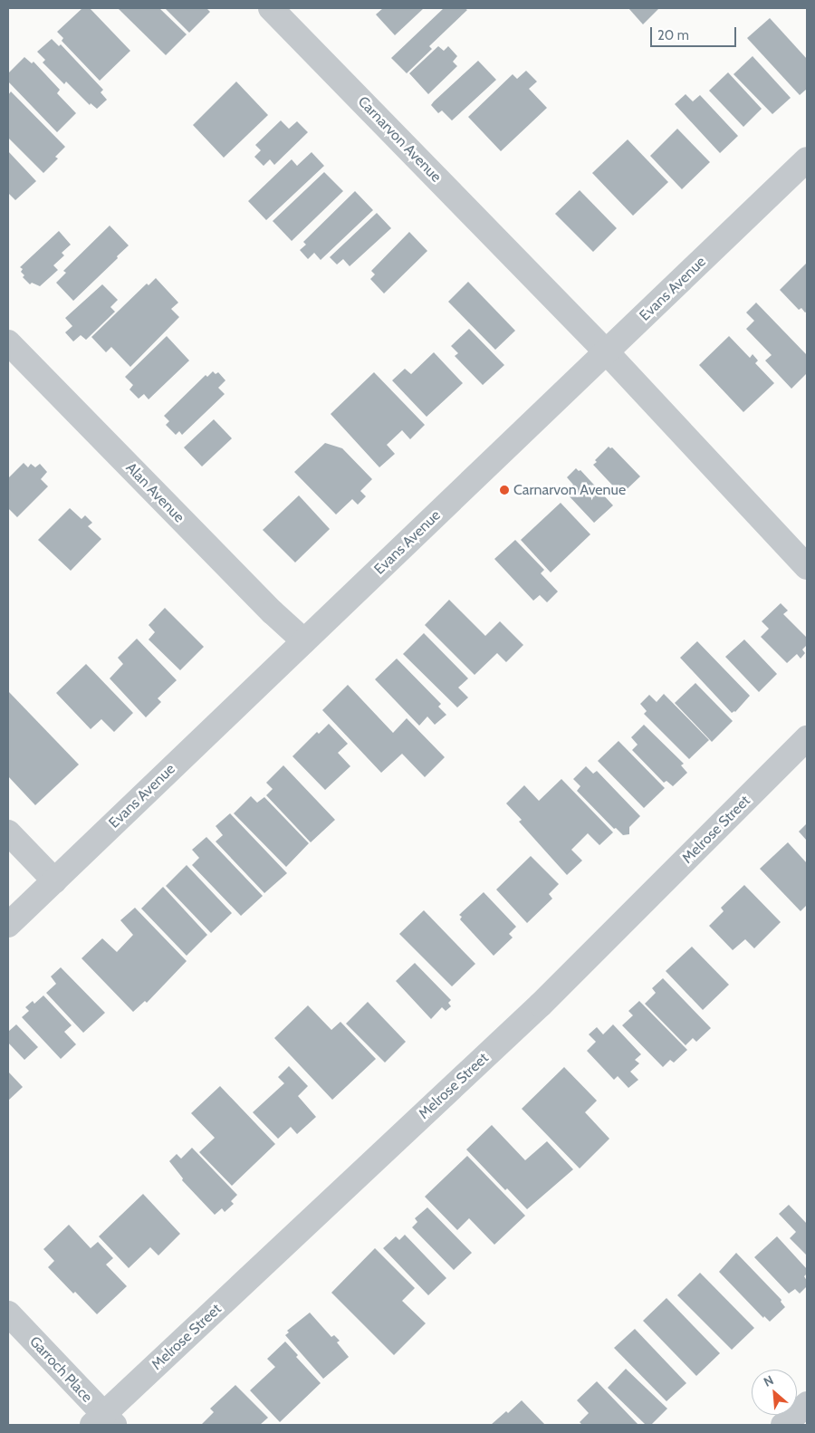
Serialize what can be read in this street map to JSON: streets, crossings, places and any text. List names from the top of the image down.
{
  "streets": {
    "street": [
      "Carnarvon Avenue",
      "Evans Avenue",
      "Alan Avenue",
      "Melrose Street",
      "Garroch Place"
    ]
  },
  "crossings": [
    ["Carnarvon Avenue", "Evans Avenue"],
    ["Evans Avenue", "Alan Avenue"],
    ["Melrose Street", "Garroch Place"]
  ],
  "places": ["Carnarvon Avenue"],
  "scale_bar": "20 m",
  "north": "top left"
}
